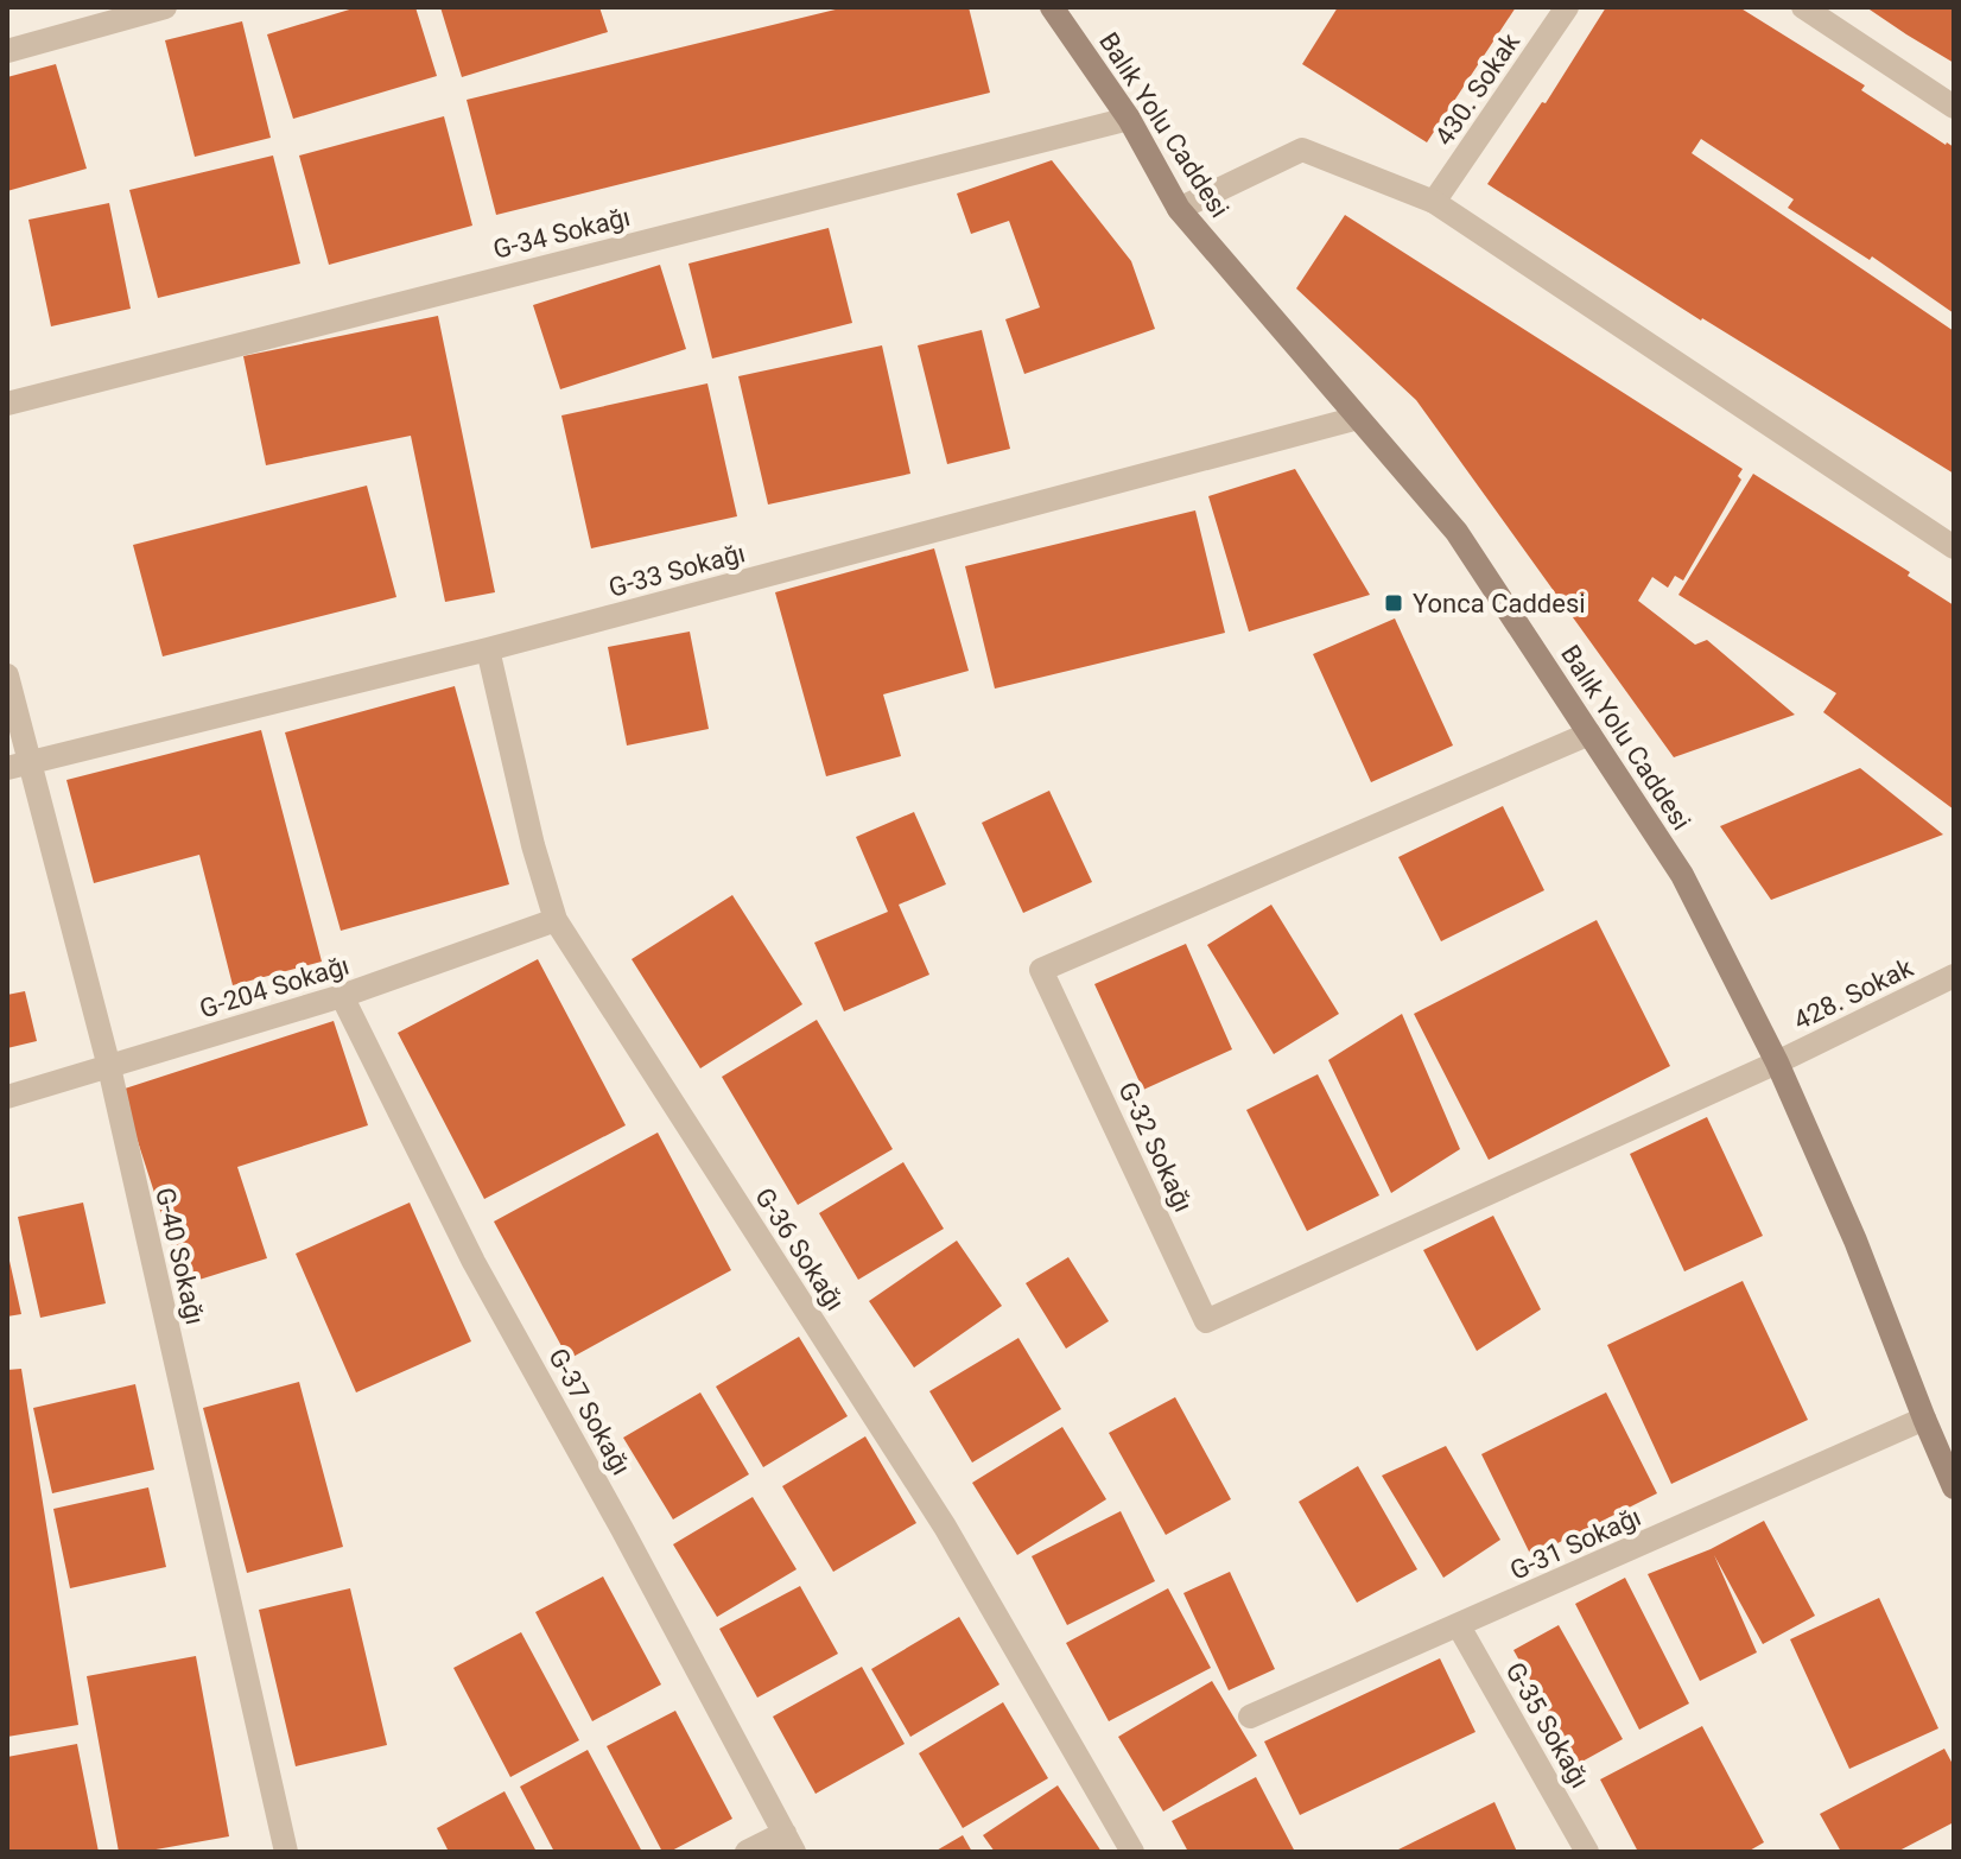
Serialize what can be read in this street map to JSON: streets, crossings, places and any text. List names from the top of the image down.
{
  "streets": {
    "main road": ["Balık Yolu Caddesi"],
    "street": [
      "430. Sokak",
      "G-34 Sokağı",
      "G-33 Sokağı",
      "G-204 Sokağı",
      "428. Sokak",
      "G-32 Sokağı",
      "G-36 Sokağı",
      "G-40 Sokağı",
      "G-37 Sokağı",
      "G-31 Sokağı",
      "G-35 Sokağı"
    ]
  },
  "crossings": [
    ["Balık Yolu Caddesi", "G-34 Sokağı"],
    ["Balık Yolu Caddesi", "G-33 Sokağı"],
    ["Balık Yolu Caddesi", "428. Sokak"],
    ["Balık Yolu Caddesi", "G-32 Sokağı"],
    ["Balık Yolu Caddesi", "G-31 Sokağı"],
    ["G-33 Sokağı", "G-36 Sokağı"],
    ["G-33 Sokağı", "G-40 Sokağı"],
    ["G-204 Sokağı", "G-36 Sokağı"],
    ["G-204 Sokağı", "G-40 Sokağı"],
    ["G-204 Sokağı", "G-37 Sokağı"],
    ["428. Sokak", "G-32 Sokağı"],
    ["G-31 Sokağı", "G-35 Sokağı"]
  ],
  "places": {
    "transit": ["Yonca Caddesi"]
  }
}
